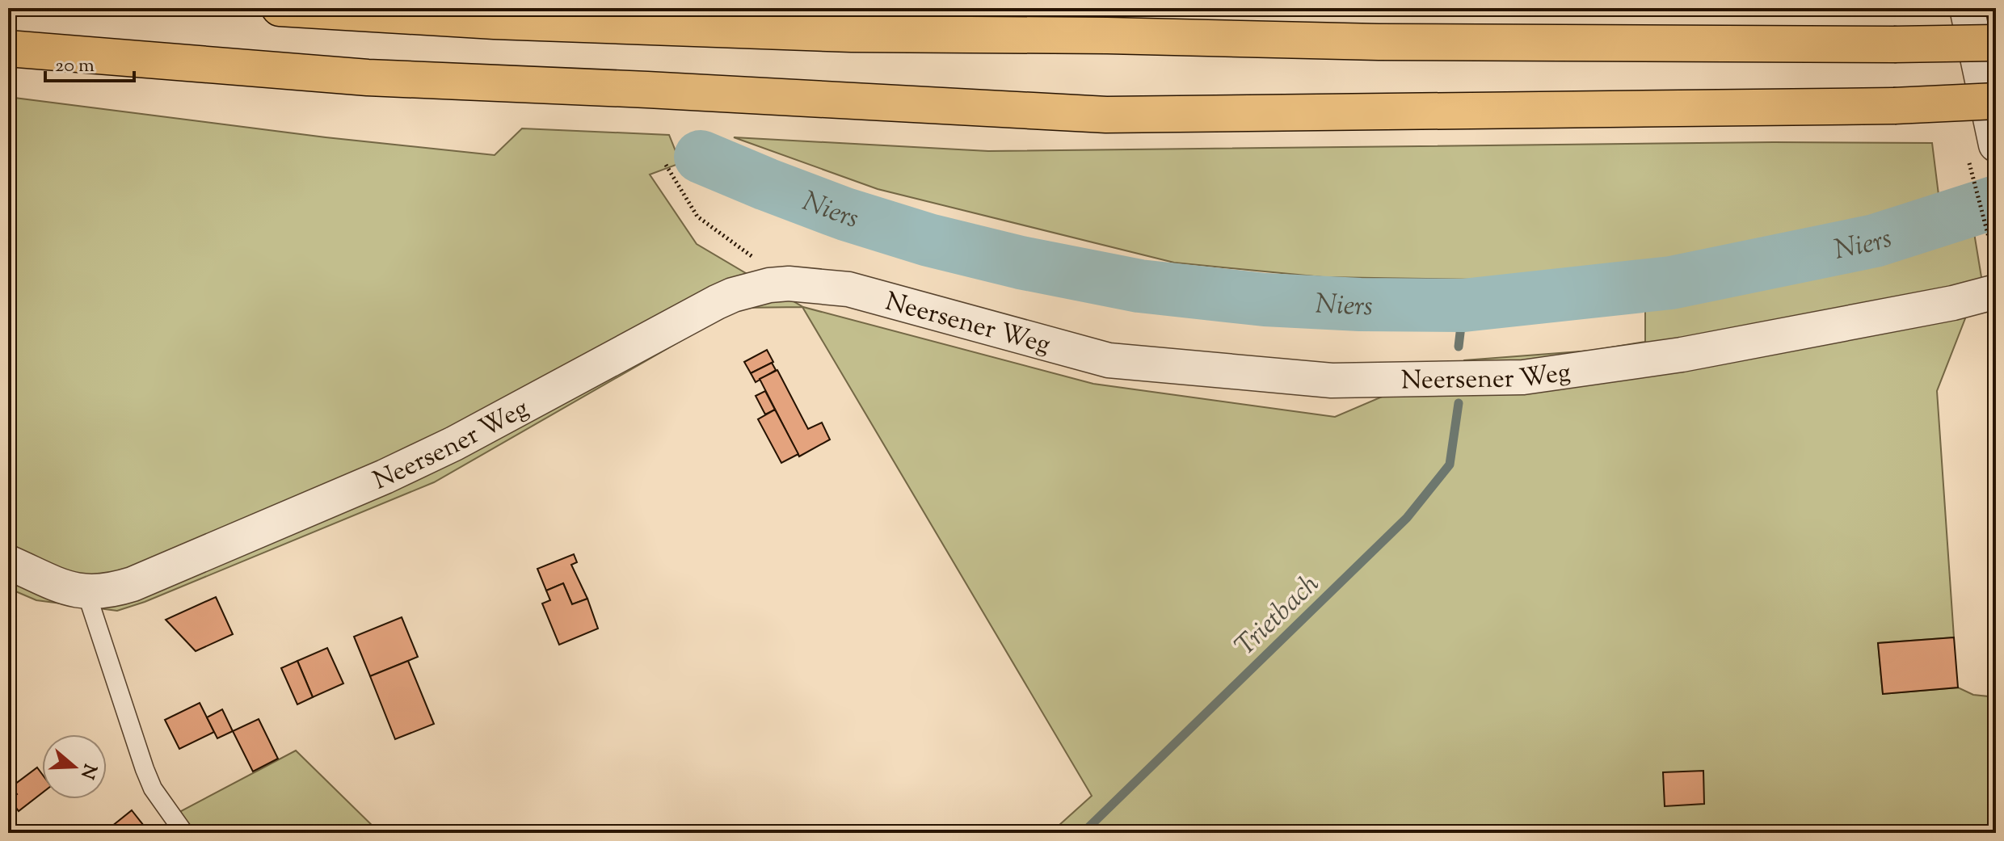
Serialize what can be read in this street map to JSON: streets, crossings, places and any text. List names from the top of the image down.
{
  "streets": {
    "street": ["Neersener Weg"]
  },
  "water": ["Niers", "Trietbach"],
  "scale_bar": "20 m",
  "north": "right"
}
